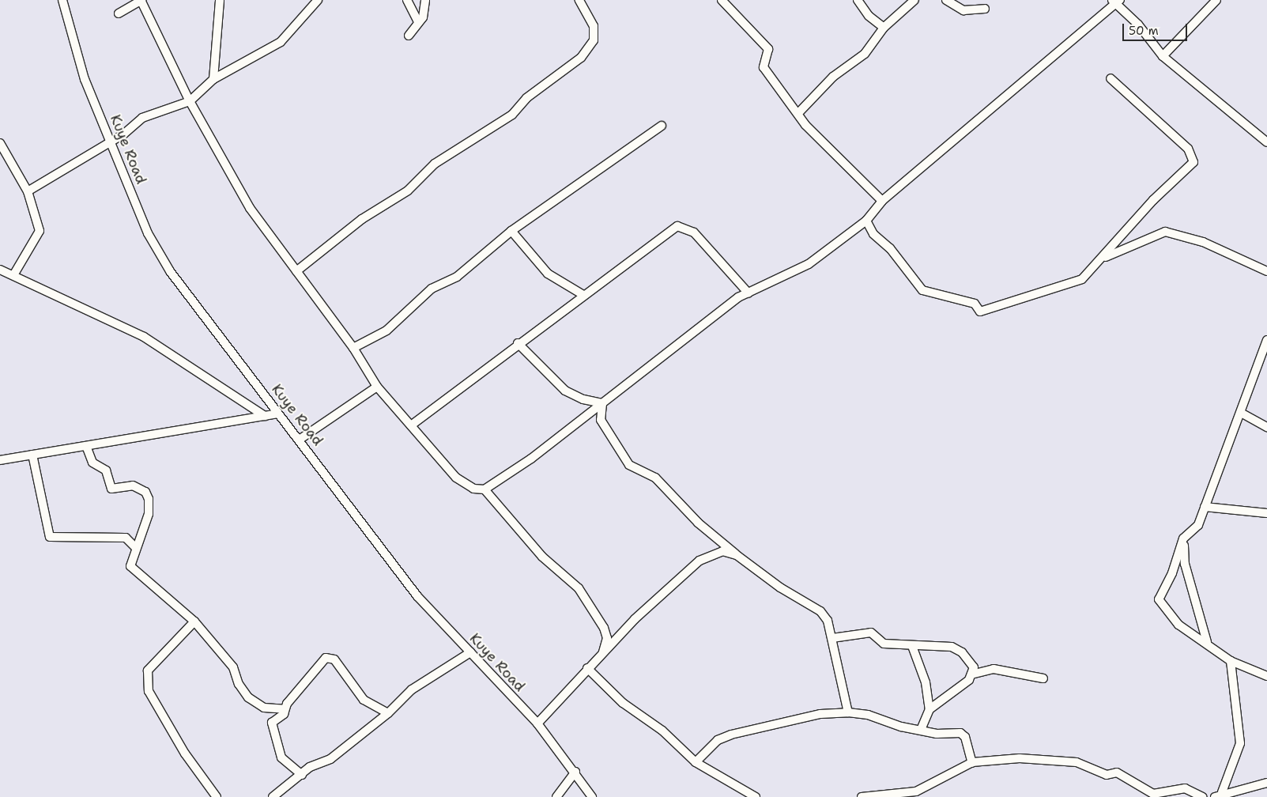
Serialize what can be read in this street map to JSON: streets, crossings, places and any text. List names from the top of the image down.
{
  "streets": {
    "street": ["Kuye Road"]
  },
  "scale_bar": "50 m"
}
